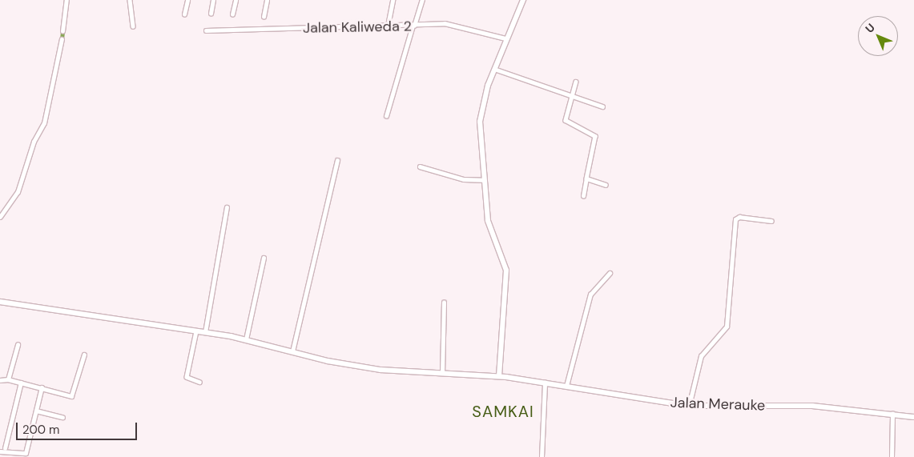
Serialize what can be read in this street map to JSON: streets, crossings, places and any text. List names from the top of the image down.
{
  "streets": {
    "street": ["Jalan Kaliweda 2", "Jalan Merauke"]
  },
  "districts": ["SAMKAI"],
  "scale_bar": "200 m",
  "north": "top left"
}
